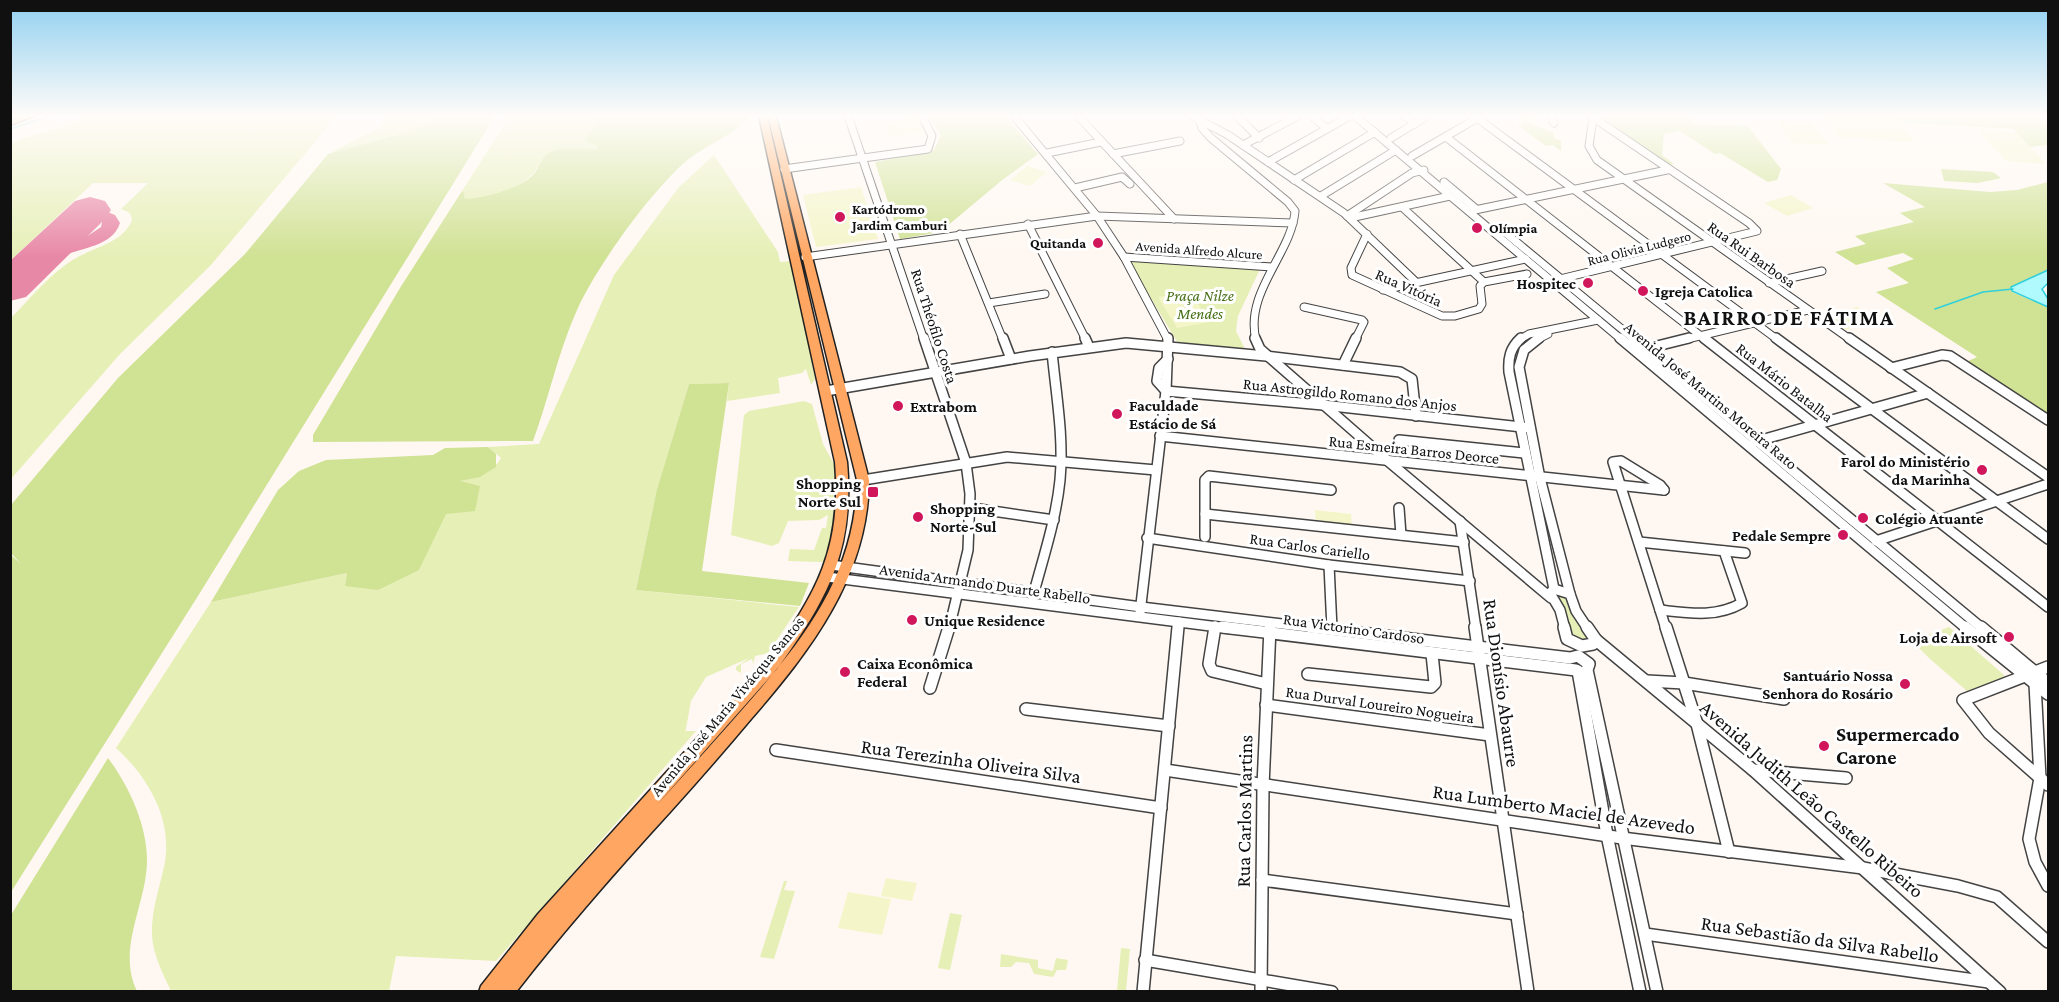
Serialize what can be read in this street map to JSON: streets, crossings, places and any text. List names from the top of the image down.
{
  "streets": {
    "main road": ["Avenida José Maria Vivácqua Santos"],
    "street": [
      "Rua Olivia Ludgero",
      "Avenida Alfredo Alcure",
      "Rua Rui Barbosa",
      "Rua Vitória",
      "Rua Théofilo Costa",
      "Rua Mário Batalha",
      "Rua Astrogildo Romano dos Anjos",
      "Avenida José Martins Moreira Rato",
      "Rua Esmeira Barros Deorce",
      "Rua Carlos Cariello",
      "Avenida Armando Duarte Rabello",
      "Rua Victorino Cardoso",
      "Rua Dionísio Abaurre",
      "Rua Durval Loureiro Nogueira",
      "Rua Terezinha Oliveira Silva",
      "Avenida Judith Leão Castello Ribeiro",
      "Rua Lumberto Maciel de Azevedo",
      "Rua Carlos Martins",
      "Rua Sebastião da Silva Rabello"
    ]
  },
  "crossings": [
    ["Rua Olivia Ludgero", "Rua Rui Barbosa"],
    ["Rua Olivia Ludgero", "Rua Mário Batalha"],
    ["Rua Olivia Ludgero", "Avenida José Martins Moreira Rato"],
    ["Rua Théofilo Costa", "Avenida Armando Duarte Rabello"],
    ["Rua Astrogildo Romano dos Anjos", "Avenida Judith Leão Castello Ribeiro"],
    ["Rua Esmeira Barros Deorce", "Avenida Judith Leão Castello Ribeiro"],
    ["Rua Carlos Cariello", "Rua Dionísio Abaurre"],
    ["Avenida Armando Duarte Rabello", "Rua Victorino Cardoso"],
    ["Avenida Armando Duarte Rabello", "Avenida José Maria Vivácqua Santos"],
    ["Avenida Armando Duarte Rabello", "Rua Carlos Martins"],
    ["Rua Victorino Cardoso", "Rua Dionísio Abaurre"],
    ["Rua Victorino Cardoso", "Rua Carlos Martins"],
    ["Rua Dionísio Abaurre", "Rua Durval Loureiro Nogueira"],
    ["Rua Dionísio Abaurre", "Rua Lumberto Maciel de Azevedo"],
    ["Rua Durval Loureiro Nogueira", "Rua Carlos Martins"],
    ["Avenida Judith Leão Castello Ribeiro", "Rua Lumberto Maciel de Azevedo"],
    ["Avenida Judith Leão Castello Ribeiro", "Rua Sebastião da Silva Rabello"],
    ["Rua Lumberto Maciel de Azevedo", "Rua Carlos Martins"]
  ],
  "districts": ["BAIRRO DE FÁTIMA"],
  "parks": ["Praça Nilze Mendes"],
  "places": {
    "other": [
      "Kartódromo Jardim Camburi",
      "Olímpia",
      "Quitanda",
      "Hospitec",
      "Igreja Catolica",
      "Extrabom",
      "Faculdade Estácio de Sá",
      "Farol do Ministério da Marinha",
      "Shopping Norte-Sul",
      "Colégio Atuante",
      "Pedale Sempre",
      "Unique Residence",
      "Loja de Airsoft",
      "Caixa Econômica Federal",
      "Santuário Nossa Senhora do Rosário",
      "Supermercado Carone"
    ],
    "transit": ["Shopping Norte Sul"]
  }
}
